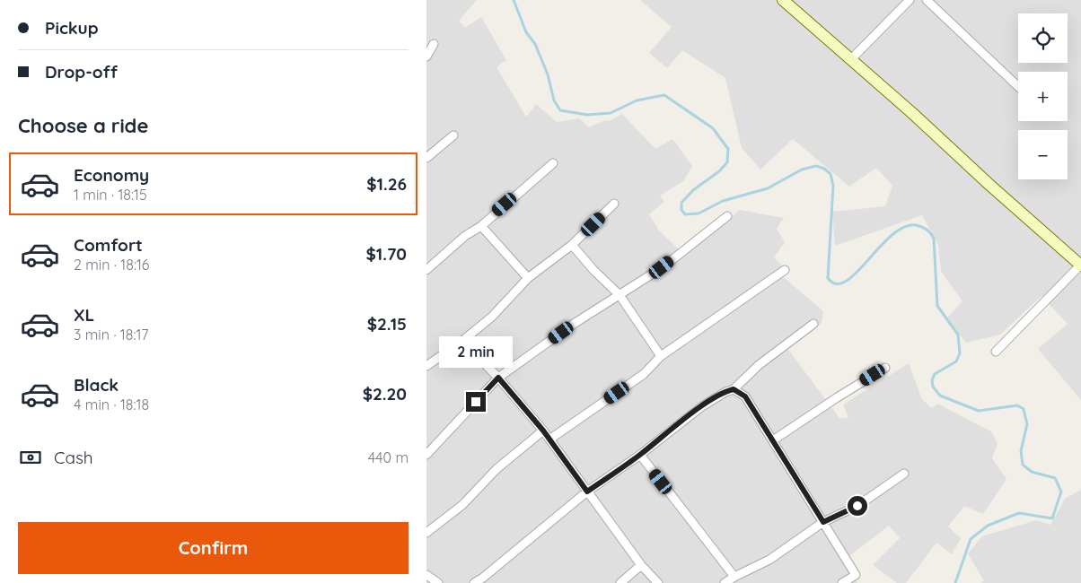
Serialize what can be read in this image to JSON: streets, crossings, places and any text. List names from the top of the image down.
{
  "page": {
    "banner": ["Pickup", "Drop-off"],
    "map_buttons": ["+", "−"],
    "heading": "Choose a ride",
    "list": [
      {
        "name": "Economy",
        "note": "1 min · 18:15",
        "value": "$1.26"
      },
      {
        "name": "Comfort",
        "note": "2 min · 18:16",
        "value": "$1.70"
      },
      {
        "name": "XL",
        "note": "3 min · 18:17",
        "value": "$2.15"
      },
      {
        "name": "Black",
        "note": "4 min · 18:18",
        "value": "$2.20"
      }
    ],
    "bubble": "2 min",
    "pay": ["Cash", "440 m"],
    "buttons": "Confirm"
  }
}
